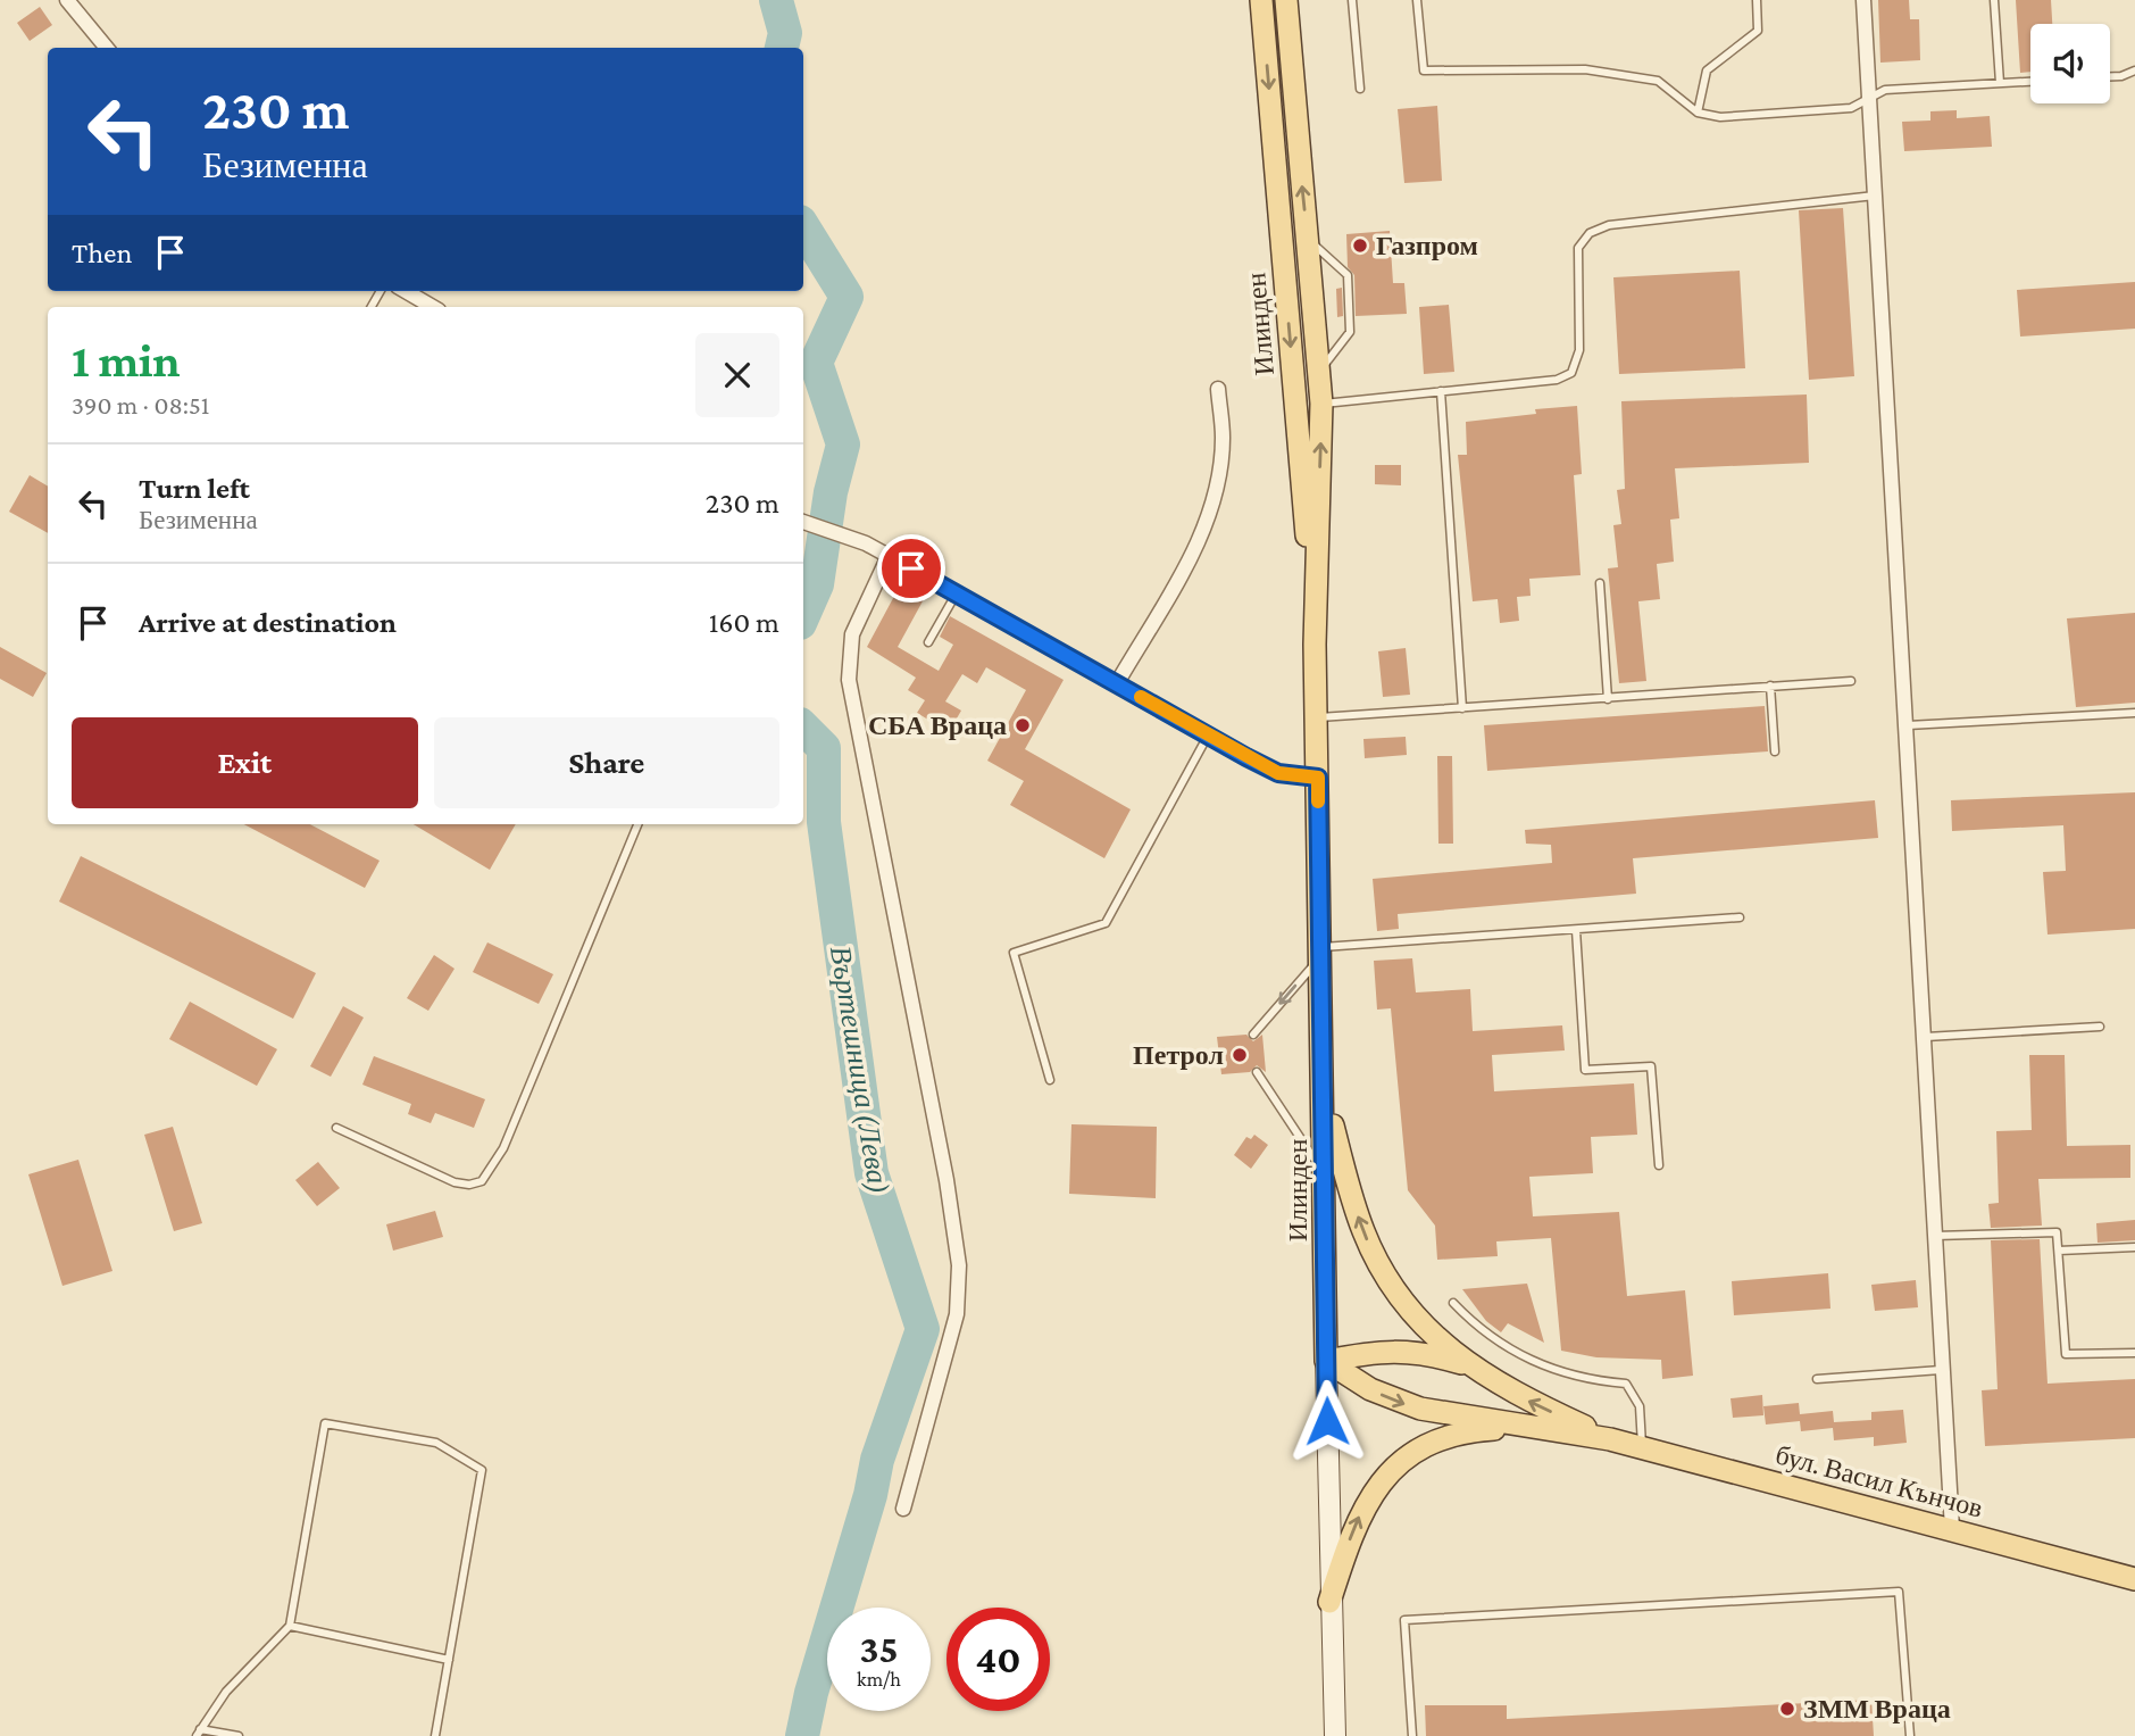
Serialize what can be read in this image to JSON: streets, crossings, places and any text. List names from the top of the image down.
{
  "streets": {
    "main road": ["Илинден", "бул. Васил Кънчов"]
  },
  "crossings": [
    ["Илинден", "бул. Васил Кънчов"]
  ],
  "water": ["Въртешница (Лева)"],
  "places": [
    "Газпром",
    "СБА Враца",
    "Петрол",
    "ЗММ Враца"
  ],
  "page": {
    "turn": ["230 m", "Безименна"],
    "then": "Then",
    "heading": ["1 min", "390 m · 08:51"],
    "list": [
      {
        "name": "Turn left",
        "note": "Безименна",
        "value": "230 m"
      },
      {
        "name": "Arrive at destination",
        "value": "160 m"
      }
    ],
    "buttons": ["Exit", "Share"],
    "speed": "35 km/h",
    "limit": "40"
  }
}
